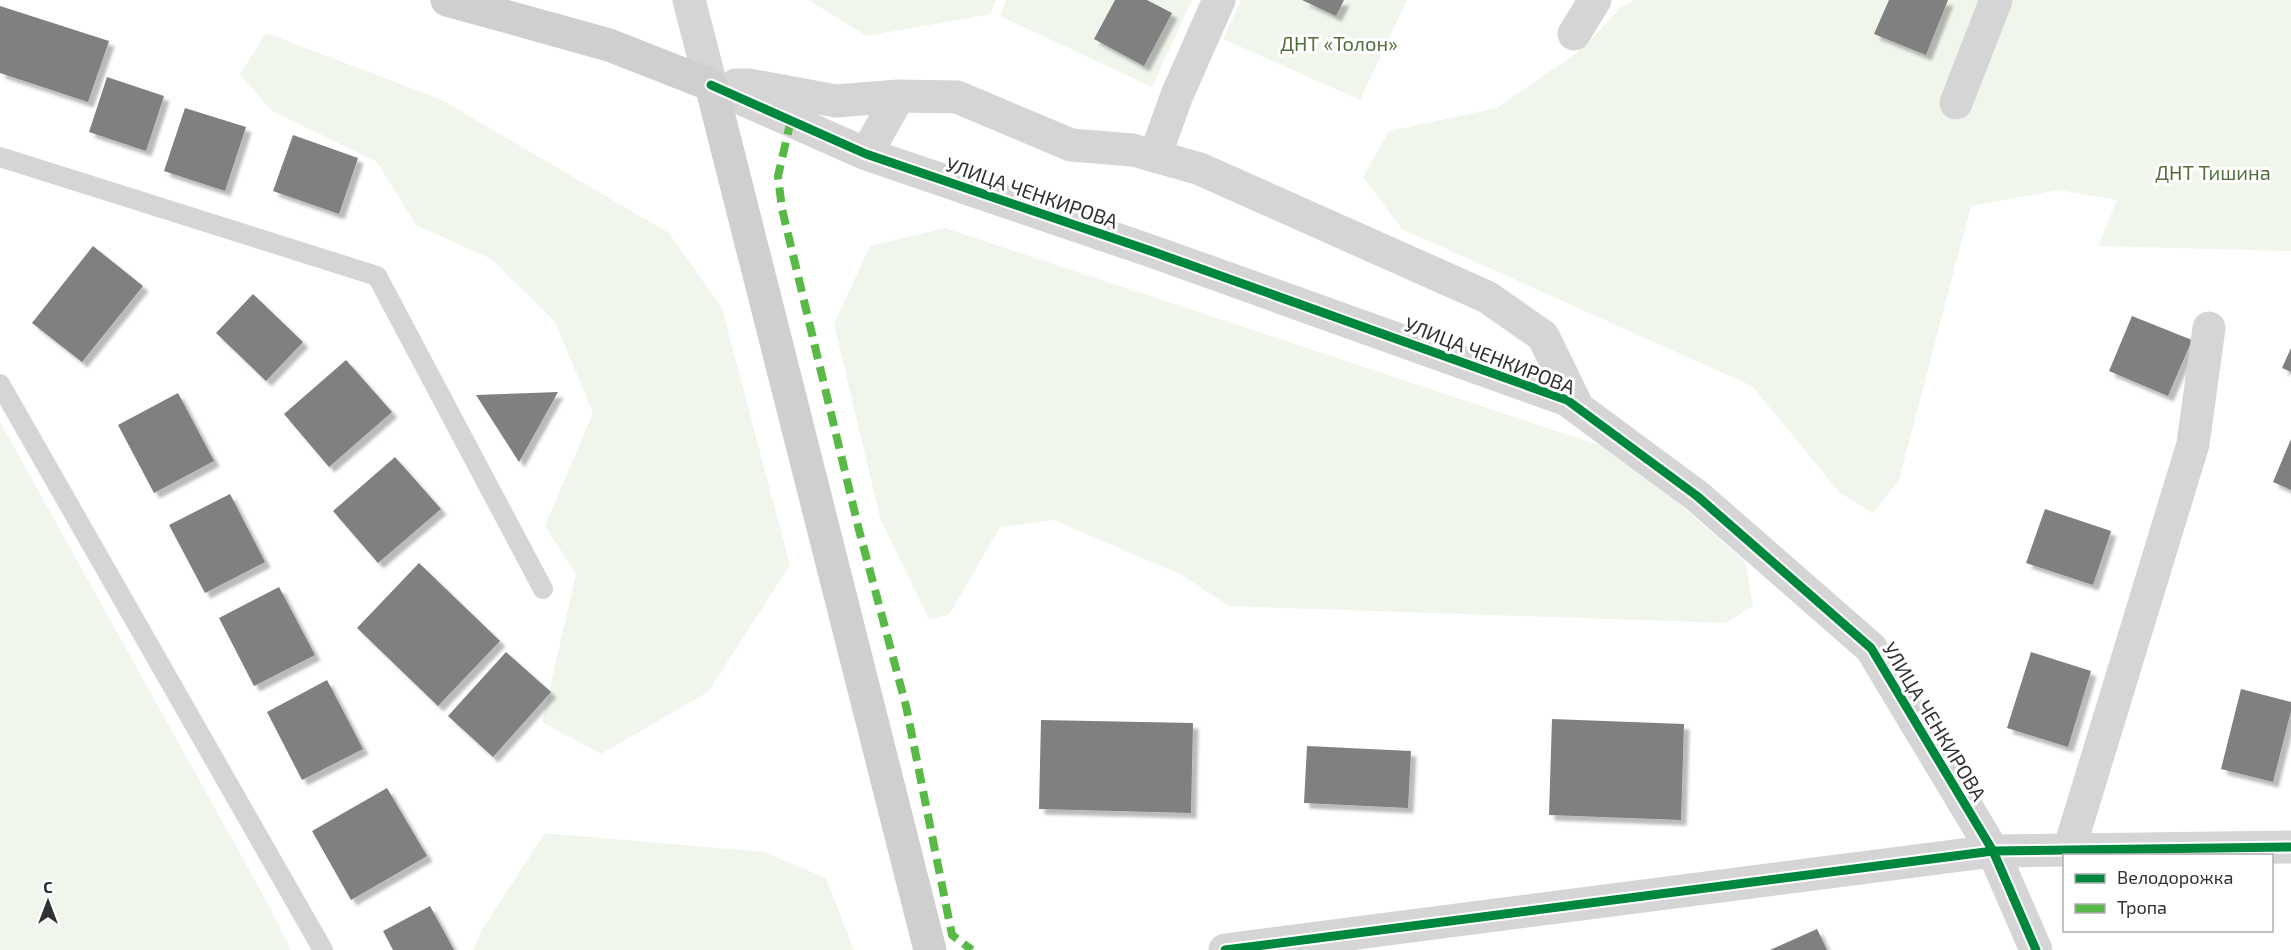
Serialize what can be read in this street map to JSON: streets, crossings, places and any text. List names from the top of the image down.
{
  "streets": {
    "street": ["УЛИЦА ЧЕНКИРОВА"]
  },
  "parks": ["ДНТ «Толон»", "ДНТ Тишина"],
  "legend": ["Велодорожка", "Тропа"],
  "north": "top"
}
